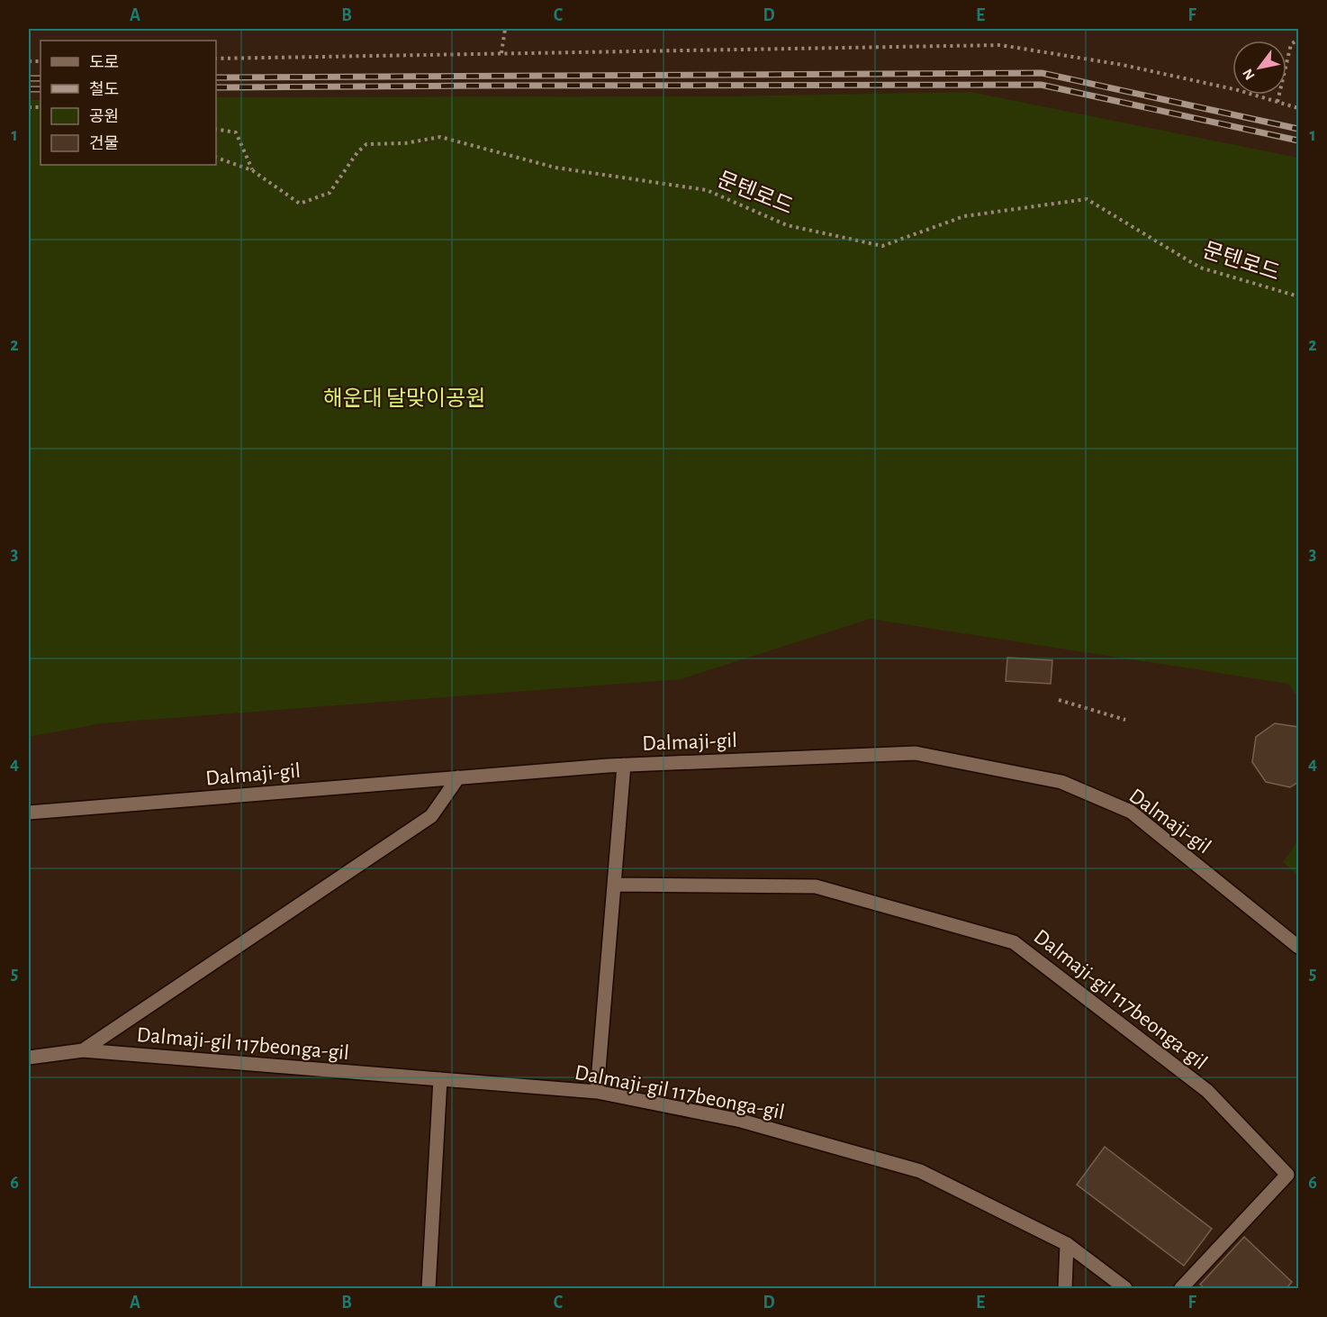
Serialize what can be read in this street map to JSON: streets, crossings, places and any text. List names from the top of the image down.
{
  "streets": {
    "street": ["Dalmaji-gil", "Dalmaji-gil 117beonga-gil"],
    "path": ["문텐로드"]
  },
  "parks": ["해운대 달맞이공원"],
  "legend": [
    "도로",
    "철도",
    "공원",
    "건물"
  ],
  "north": "bottom left",
  "grid": {
    "columns": [
      "A",
      "B",
      "C",
      "D",
      "E",
      "F"
    ],
    "rows": [
      "1",
      "2",
      "3",
      "4",
      "5",
      "6"
    ]
  }
}
